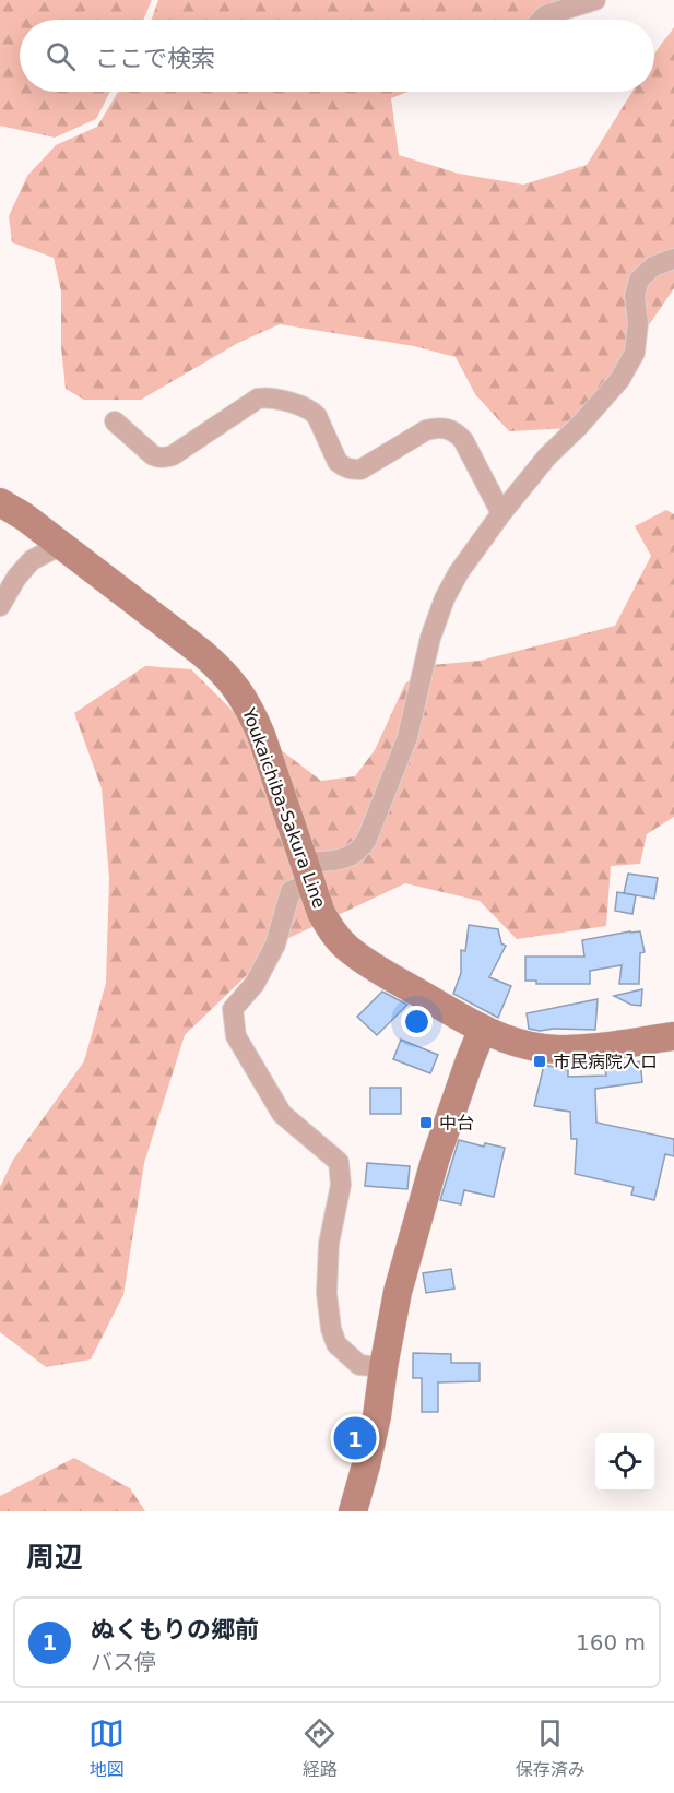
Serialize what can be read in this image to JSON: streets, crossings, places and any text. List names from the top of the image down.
{
  "streets": {
    "main road": ["Youkaichiba-Sakura Line"]
  },
  "places": {
    "transit": ["市民病院入ロ", "中台"]
  },
  "page": {
    "search": "ここで検索",
    "pins": "1",
    "heading": "周辺",
    "list": [
      {
        "mark": "1",
        "name": "ぬくもりの郷前",
        "note": "バス停",
        "value": "160 m"
      }
    ],
    "nav": ["地図", "経路", "保存済み"]
  }
}
